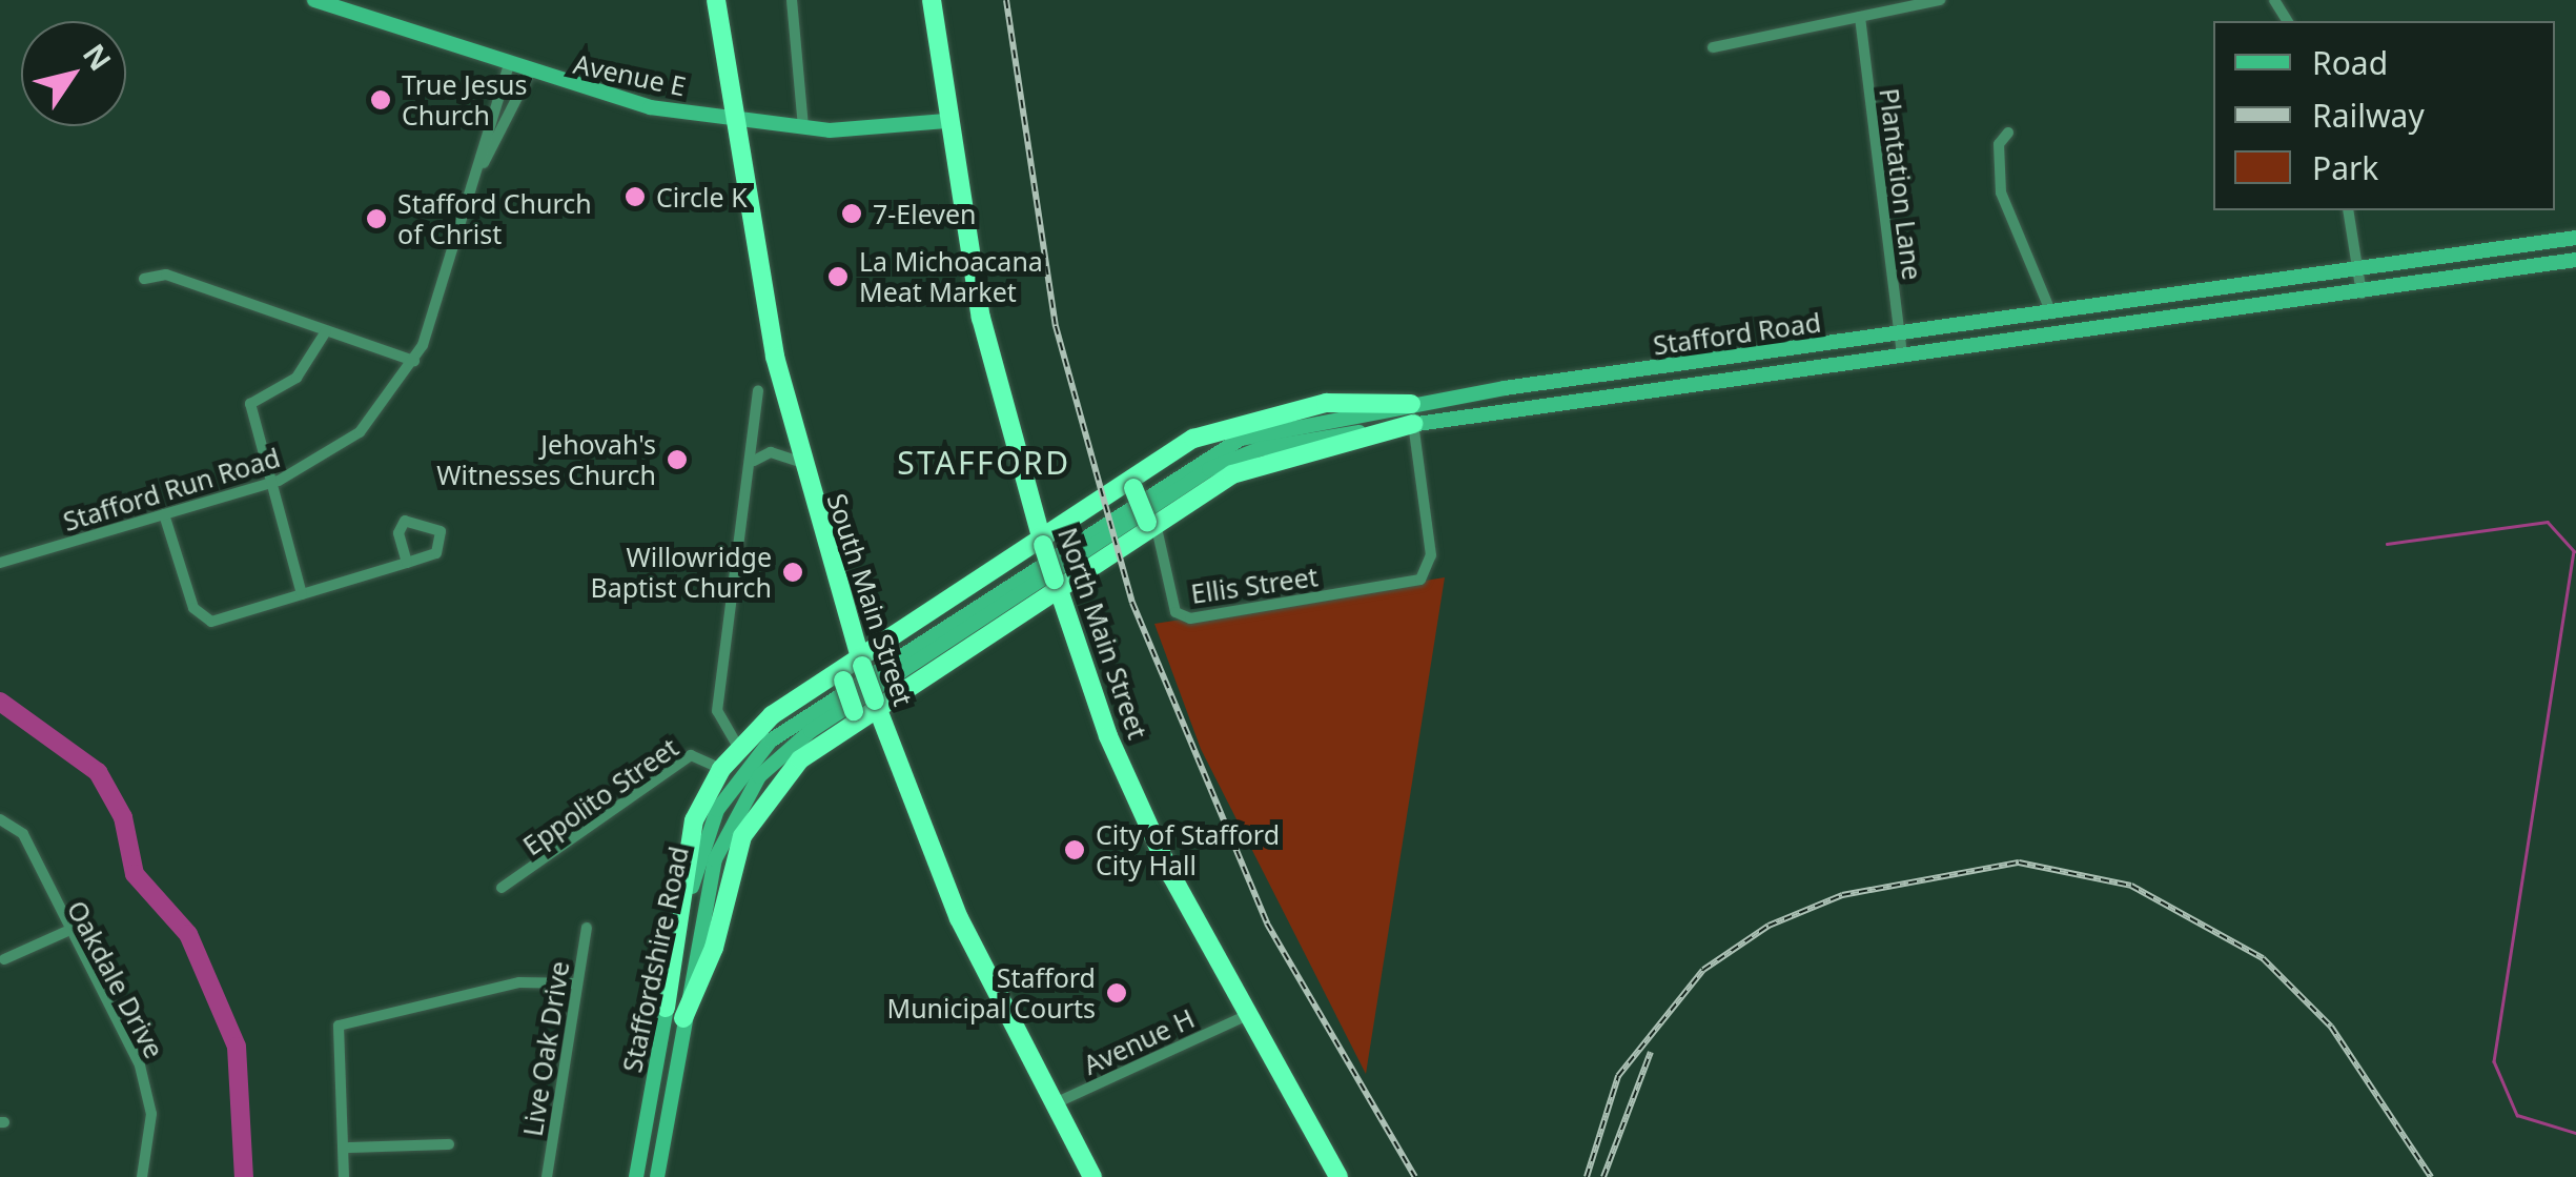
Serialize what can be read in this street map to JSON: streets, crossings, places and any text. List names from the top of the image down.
{
  "streets": {
    "highway": ["South Main Street", "North Main Street"],
    "main road": ["Avenue E", "Stafford Road", "Staffordshire Road"],
    "street": [
      "Plantation Lane",
      "Stafford Run Road",
      "Ellis Street",
      "Eppolito Street",
      "Oakdale Drive",
      "Avenue H",
      "Live Oak Drive"
    ]
  },
  "crossings": [
    ["Avenue E", "Stafford Run Road"],
    ["Avenue E", "South Main Street"],
    ["Avenue E", "North Main Street"],
    ["Plantation Lane", "Stafford Road"],
    ["Stafford Road", "Ellis Street"],
    ["Stafford Road", "Staffordshire Road"],
    ["South Main Street", "Avenue H"],
    ["North Main Street", "Avenue H"]
  ],
  "districts": ["STAFFORD"],
  "places": [
    "True Jesus Church",
    "Circle K",
    "7-Eleven",
    "Stafford Church of Christ",
    "La Michoacana Meat Market",
    "Jehovah's Witnesses Church",
    "Willowridge Baptist Church",
    "City of Stafford City Hall",
    "Stafford Municipal Courts"
  ],
  "legend": ["Road", "Railway", "Park"],
  "north": "top right"
}
